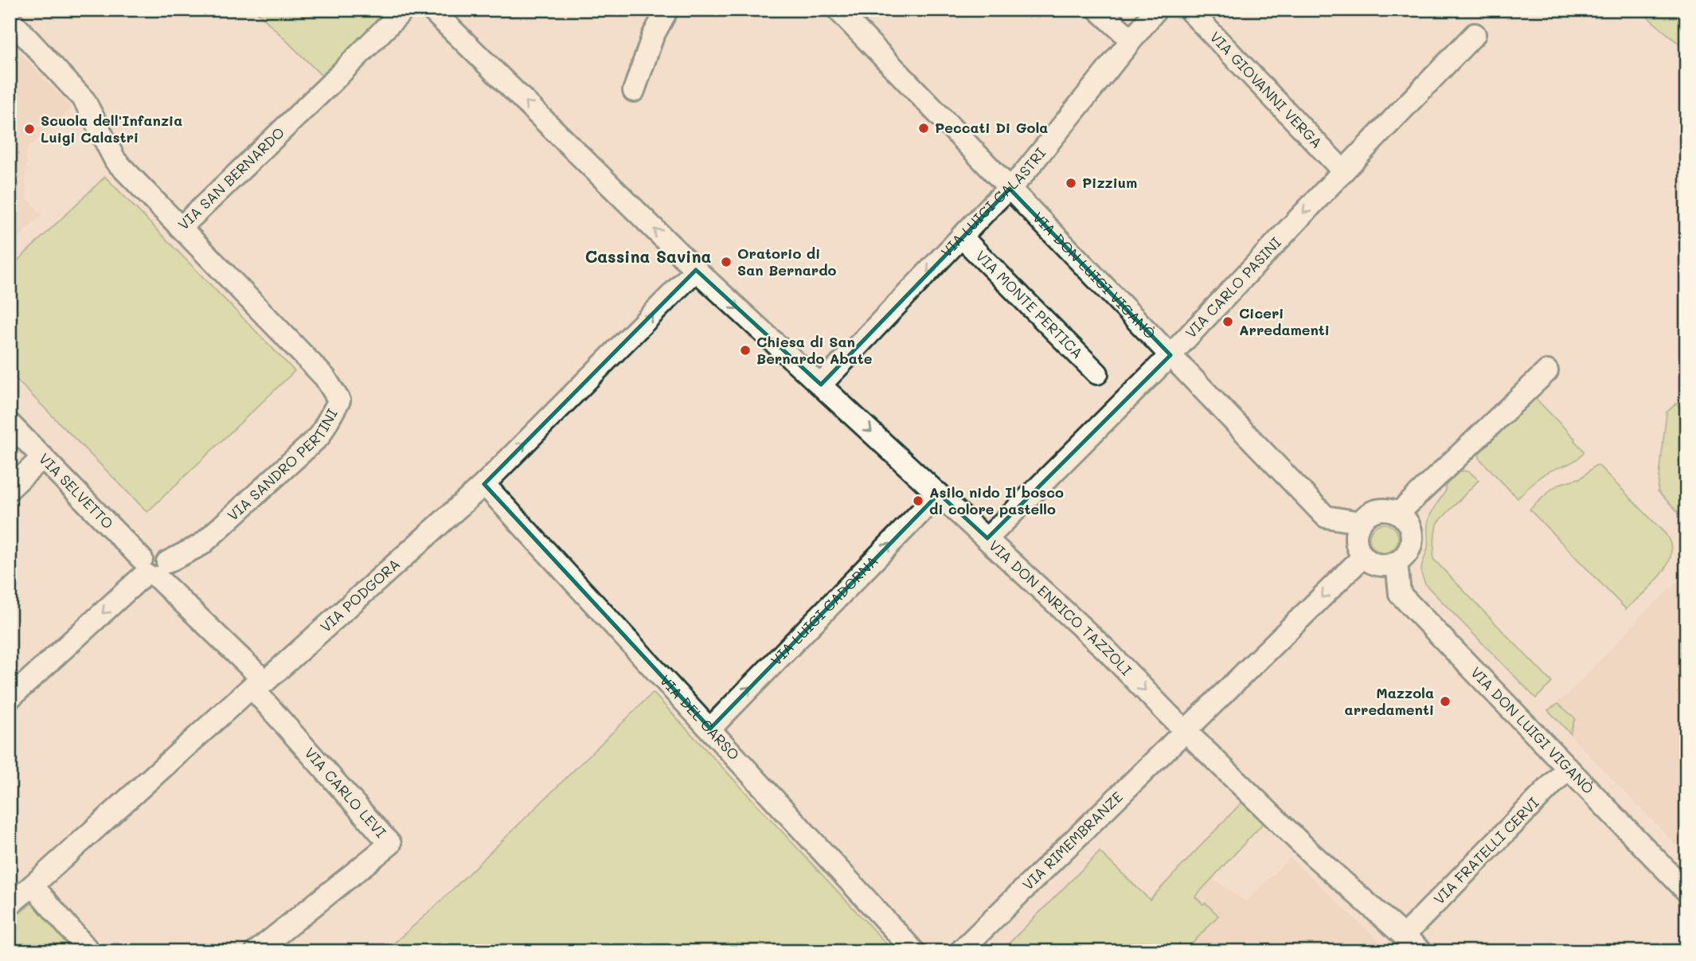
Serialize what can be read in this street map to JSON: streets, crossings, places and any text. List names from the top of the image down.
{
  "streets": {
    "street": [
      "VIA GIOVANNI VERGA",
      "VIA SAN BERNARDO",
      "VIA LUIGI CALASTRI",
      "VIA DON LUIGI VIGANÒ",
      "VIA CARLO PASINI",
      "VIA MONTE PERTICA",
      "VIA SANDRO PERTINI",
      "VIA SELVETTO",
      "VIA PODGORA",
      "VIA DON ENRICO TAZZOLI",
      "VIA LUIGI CADORNA",
      "VIA DEL CARSO",
      "VIA CARLO LEVI",
      "VIA RIMEMBRANZE",
      "VIA FRATELLI CERVI"
    ]
  },
  "crossings": [
    ["VIA GIOVANNI VERGA", "VIA CARLO PASINI"],
    ["VIA SAN BERNARDO", "VIA SANDRO PERTINI"],
    ["VIA LUIGI CALASTRI", "VIA DON LUIGI VIGANÒ"],
    ["VIA LUIGI CALASTRI", "VIA MONTE PERTICA"],
    ["VIA LUIGI CALASTRI", "VIA DON ENRICO TAZZOLI"],
    ["VIA DON LUIGI VIGANÒ", "VIA CARLO PASINI"],
    ["VIA DON LUIGI VIGANÒ", "VIA RIMEMBRANZE"],
    ["VIA DON LUIGI VIGANÒ", "VIA FRATELLI CERVI"],
    ["VIA CARLO PASINI", "VIA DON ENRICO TAZZOLI"],
    ["VIA SANDRO PERTINI", "VIA SELVETTO"],
    ["VIA SELVETTO", "VIA PODGORA"],
    ["VIA SELVETTO", "VIA CARLO LEVI"],
    ["VIA PODGORA", "VIA DON ENRICO TAZZOLI"],
    ["VIA PODGORA", "VIA DEL CARSO"],
    ["VIA PODGORA", "VIA CARLO LEVI"],
    ["VIA DON ENRICO TAZZOLI", "VIA LUIGI CADORNA"],
    ["VIA DON ENRICO TAZZOLI", "VIA RIMEMBRANZE"],
    ["VIA DON ENRICO TAZZOLI", "VIA FRATELLI CERVI"],
    ["VIA LUIGI CADORNA", "VIA DEL CARSO"]
  ],
  "one_way": [
    "VIA LUIGI CALASTRI",
    "VIA CARLO PASINI",
    "VIA DON ENRICO TAZZOLI",
    "VIA LUIGI CADORNA",
    "VIA RIMEMBRANZE"
  ],
  "districts": ["Cassina Savina"],
  "places": [
    "Peccati Di Gola",
    "Scuola dell'Infanzia Luigi Calastri",
    "Pizzium",
    "Oratorio di San Bernardo",
    "Ciceri Arredamenti",
    "Chiesa di San Bernardo Abate",
    "Asilo nido Il bosco di colore pastello",
    "Mazzola arredamenti"
  ]
}
